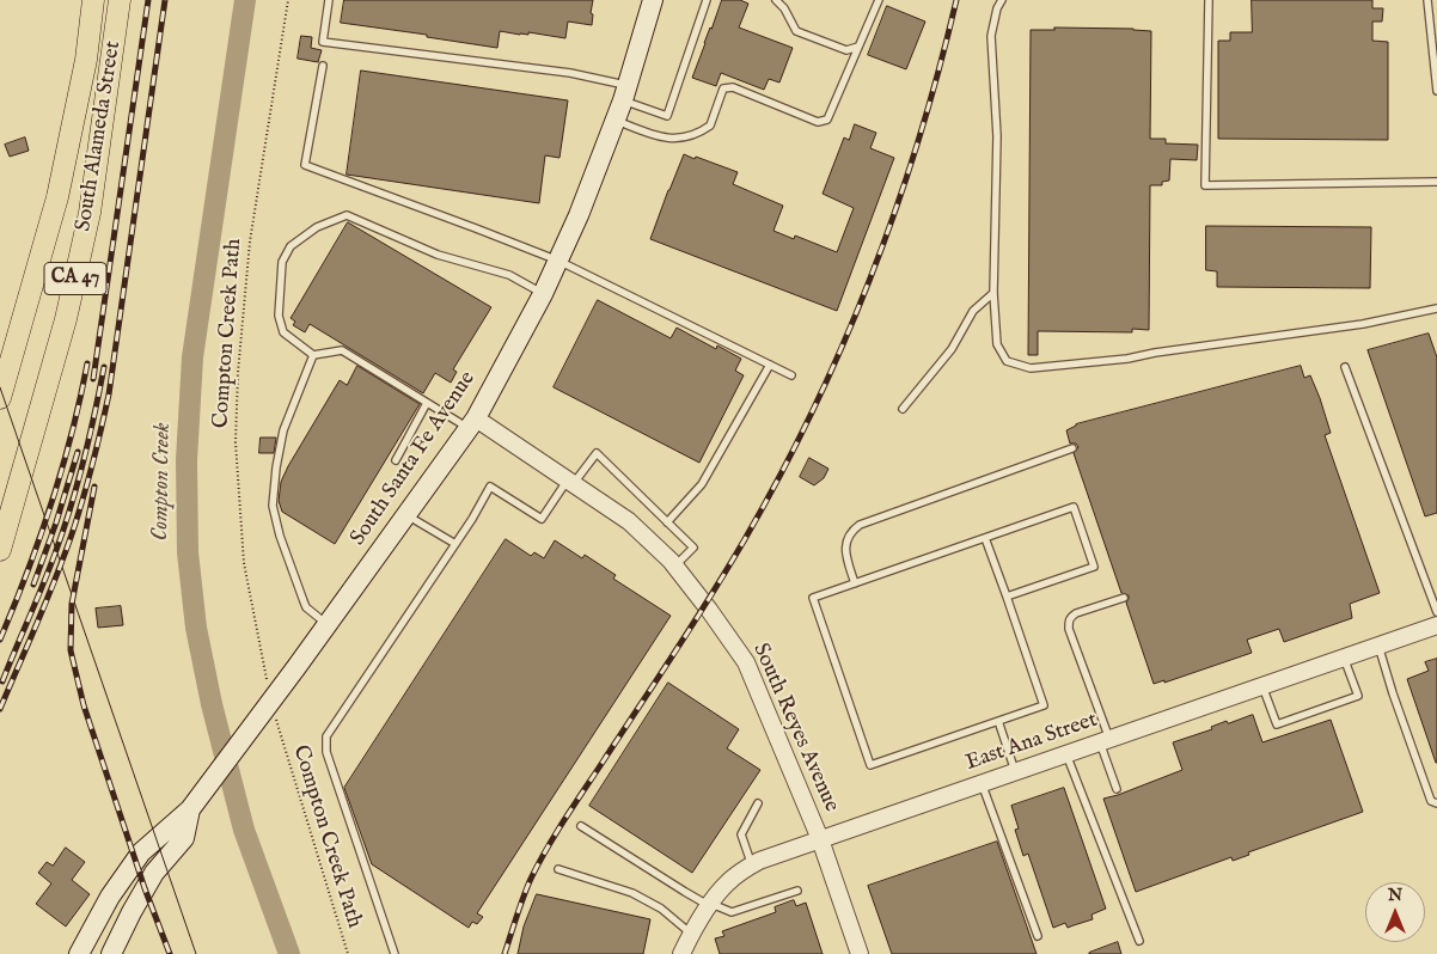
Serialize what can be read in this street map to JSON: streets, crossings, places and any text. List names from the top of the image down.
{
  "streets": {
    "main road": ["South Alameda Street", "CA 47", "South Santa Fe Avenue"],
    "street": ["South Reyes Avenue", "East Ana Street"],
    "path": ["Compton Creek Path"]
  },
  "crossings": [
    ["South Santa Fe Avenue", "South Reyes Avenue"],
    ["South Reyes Avenue", "East Ana Street"]
  ],
  "water": ["Compton Creek"],
  "north": "top"
}
